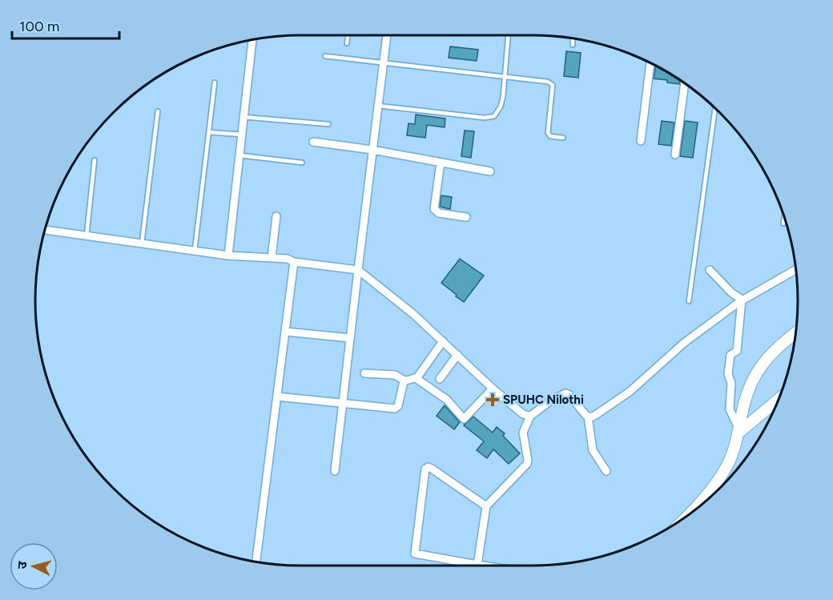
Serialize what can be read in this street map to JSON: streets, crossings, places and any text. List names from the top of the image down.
{
  "places": {
    "health": ["SPUHC Nilothi"]
  },
  "scale_bar": "100 m",
  "north": "left"
}
